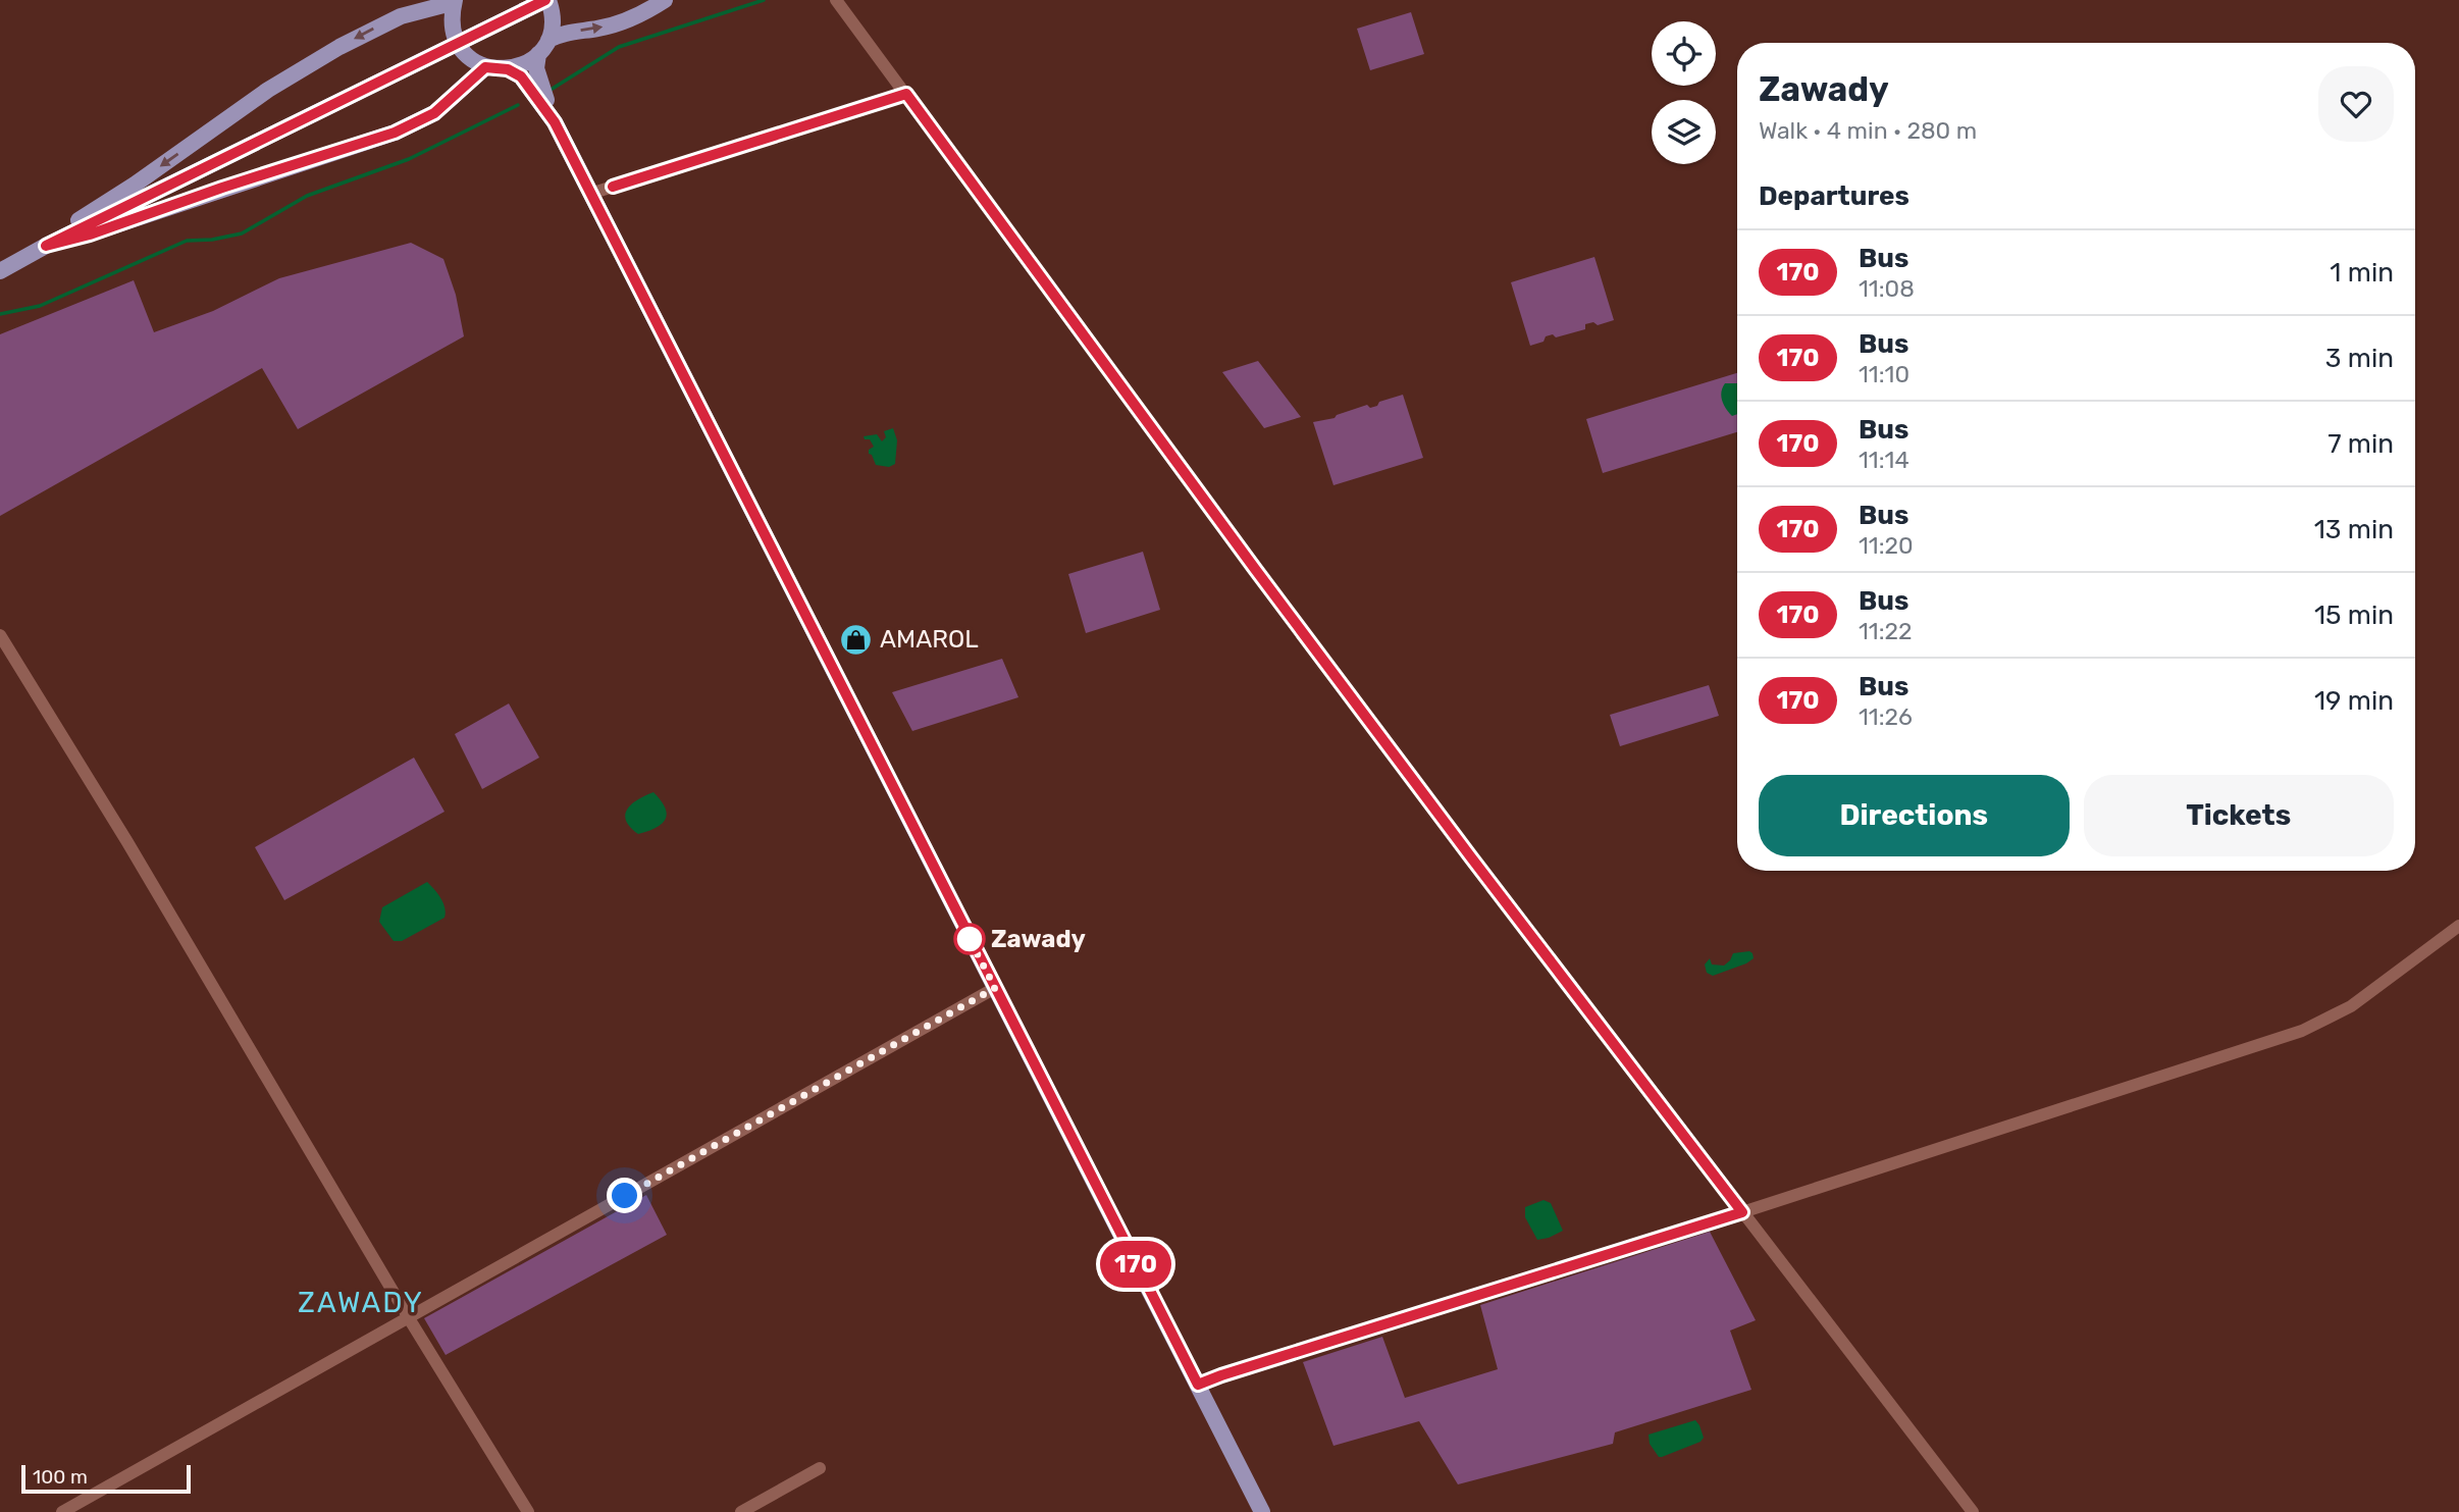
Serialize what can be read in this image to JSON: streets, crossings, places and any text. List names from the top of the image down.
{
  "districts": ["ZAWADY"],
  "places": {
    "shop": ["AMAROL"],
    "other": ["Zawady"]
  },
  "lines": ["bus line 170"],
  "scale_bar": "100 m",
  "page": {
    "on_map": "170",
    "heading": [
      ["Zawady", "Walk · 4 min · 280 m"],
      "Departures"
    ],
    "list": [
      {
        "mark": "170",
        "name": "Bus",
        "note": "11:08",
        "value": "1 min"
      },
      {
        "mark": "170",
        "name": "Bus",
        "note": "11:10",
        "value": "3 min"
      },
      {
        "mark": "170",
        "name": "Bus",
        "note": "11:14",
        "value": "7 min"
      },
      {
        "mark": "170",
        "name": "Bus",
        "note": "11:20",
        "value": "13 min"
      },
      {
        "mark": "170",
        "name": "Bus",
        "note": "11:22",
        "value": "15 min"
      },
      {
        "mark": "170",
        "name": "Bus",
        "note": "11:26",
        "value": "19 min"
      }
    ],
    "buttons": ["Directions", "Tickets"],
    "scale": "100 m"
  }
}
